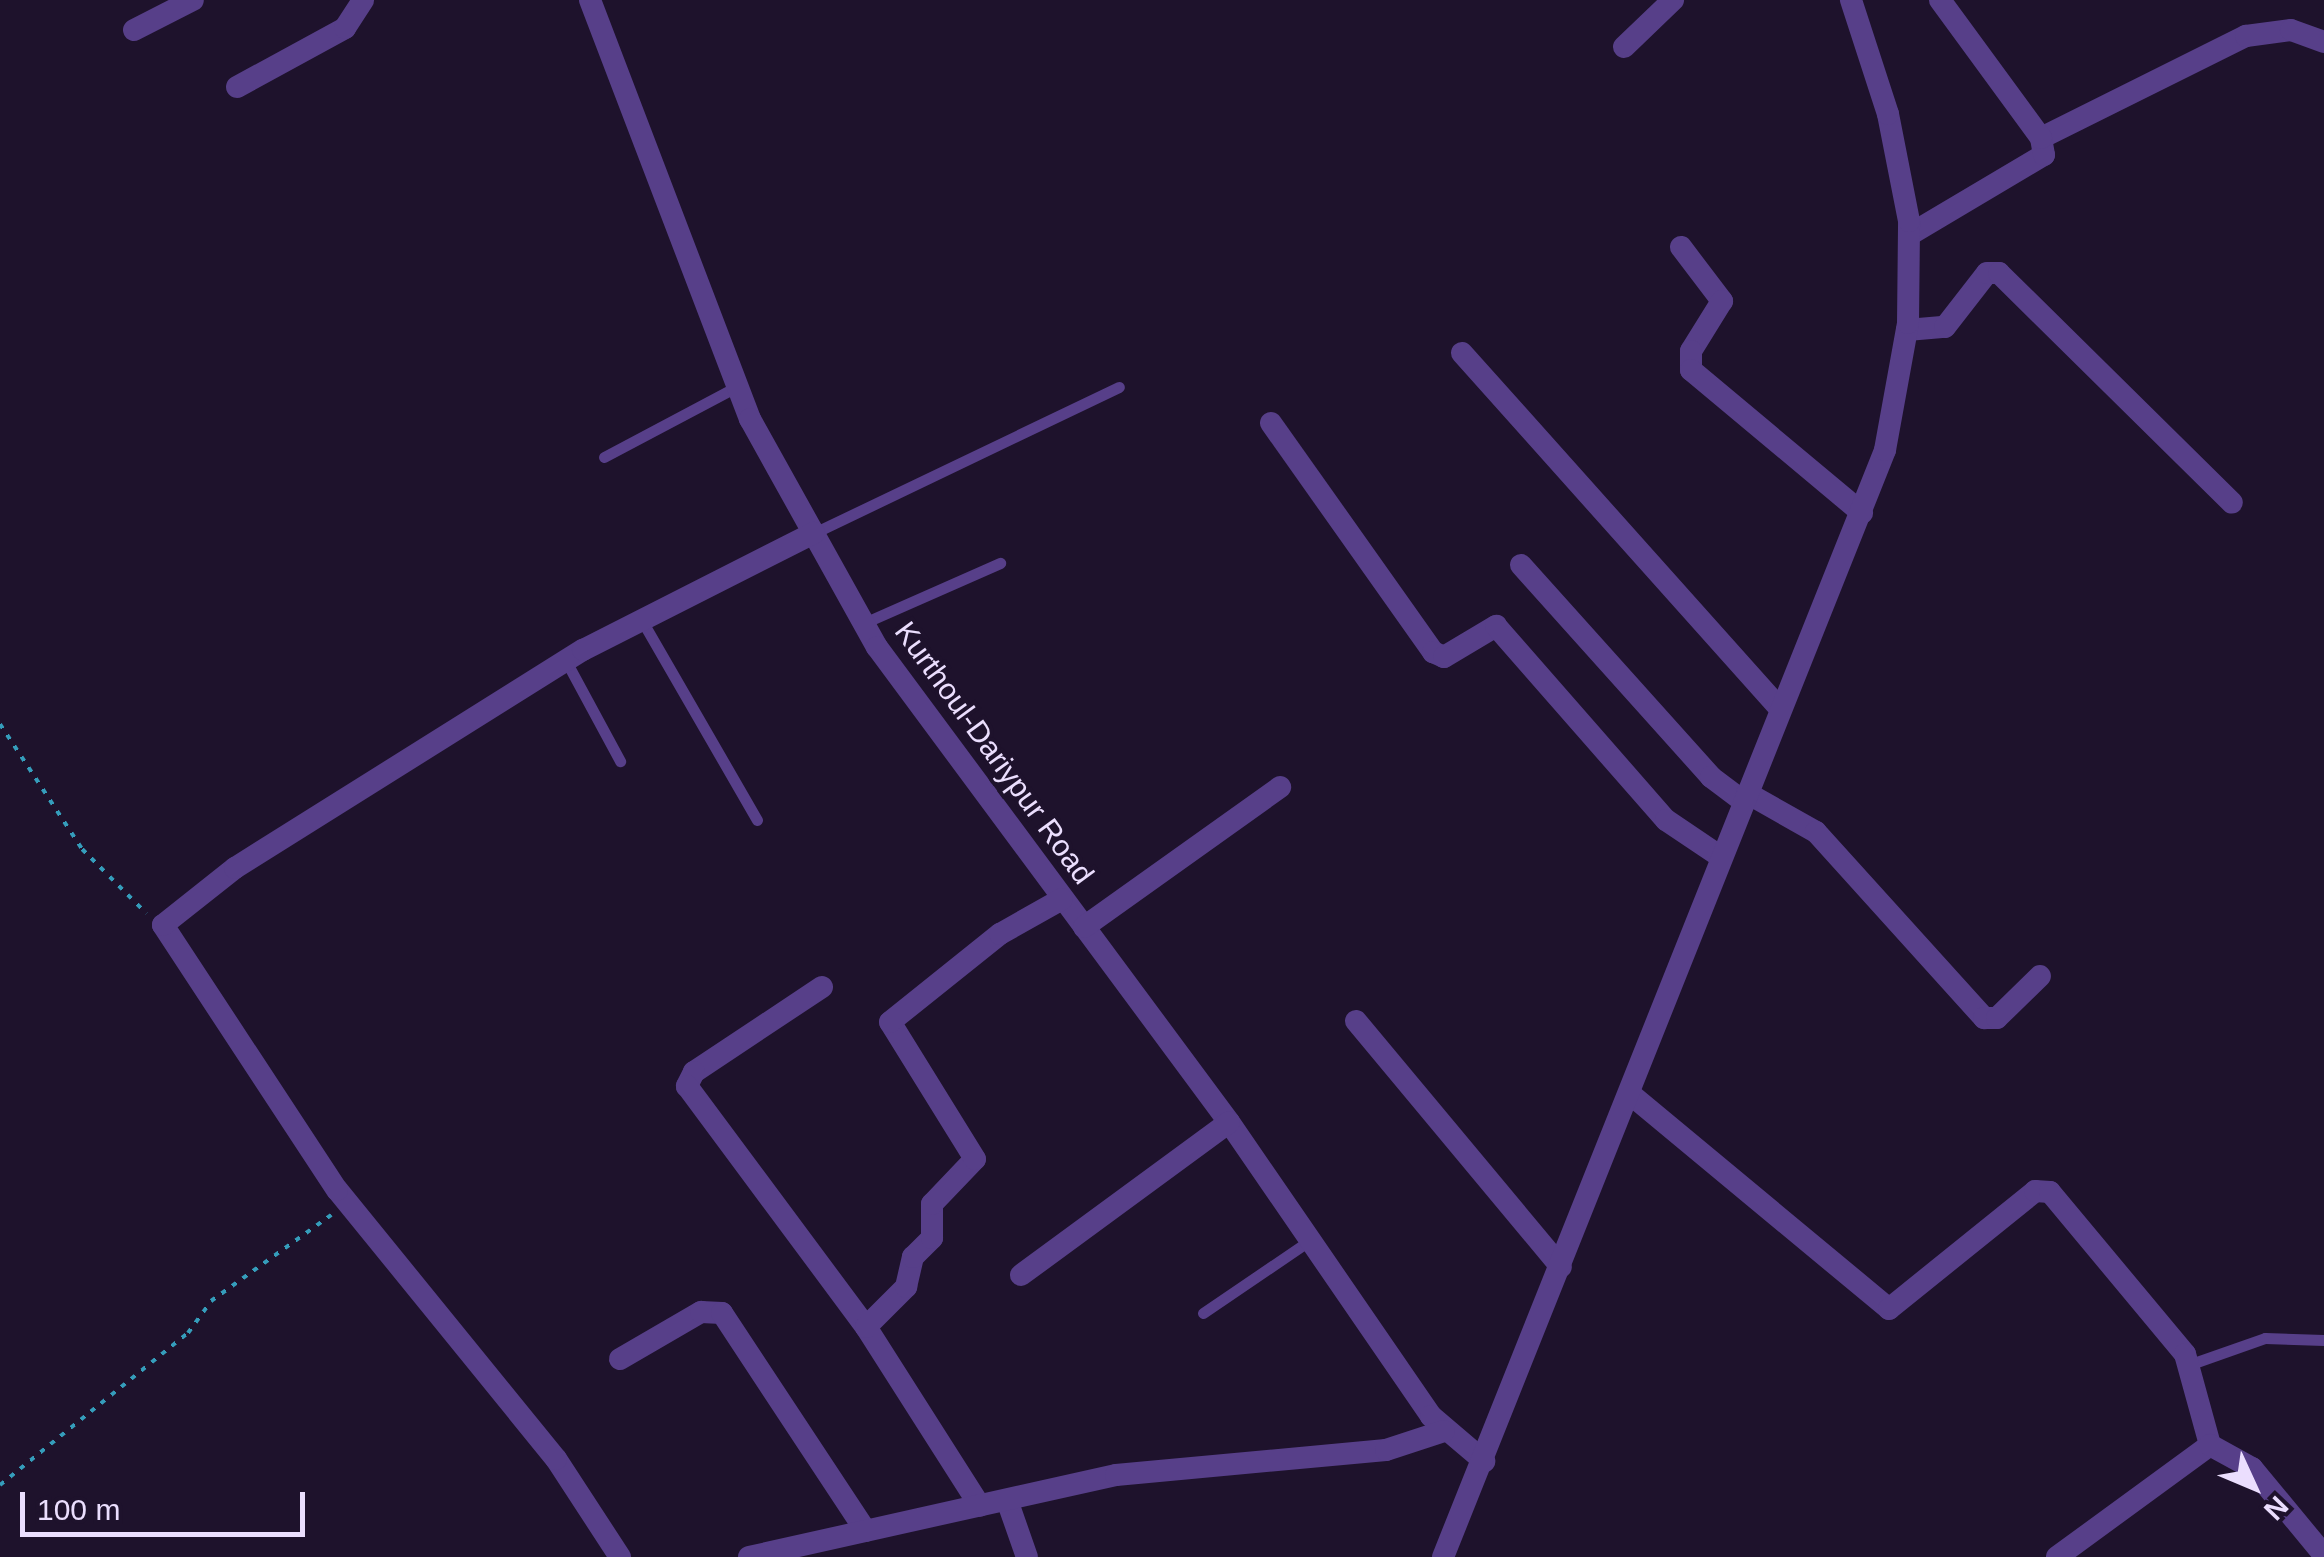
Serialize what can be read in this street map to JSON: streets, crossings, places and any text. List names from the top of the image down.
{
  "streets": {
    "street": ["Kurthoul-Dariypur Road"]
  },
  "scale_bar": "100 m",
  "north": "bottom right"
}
